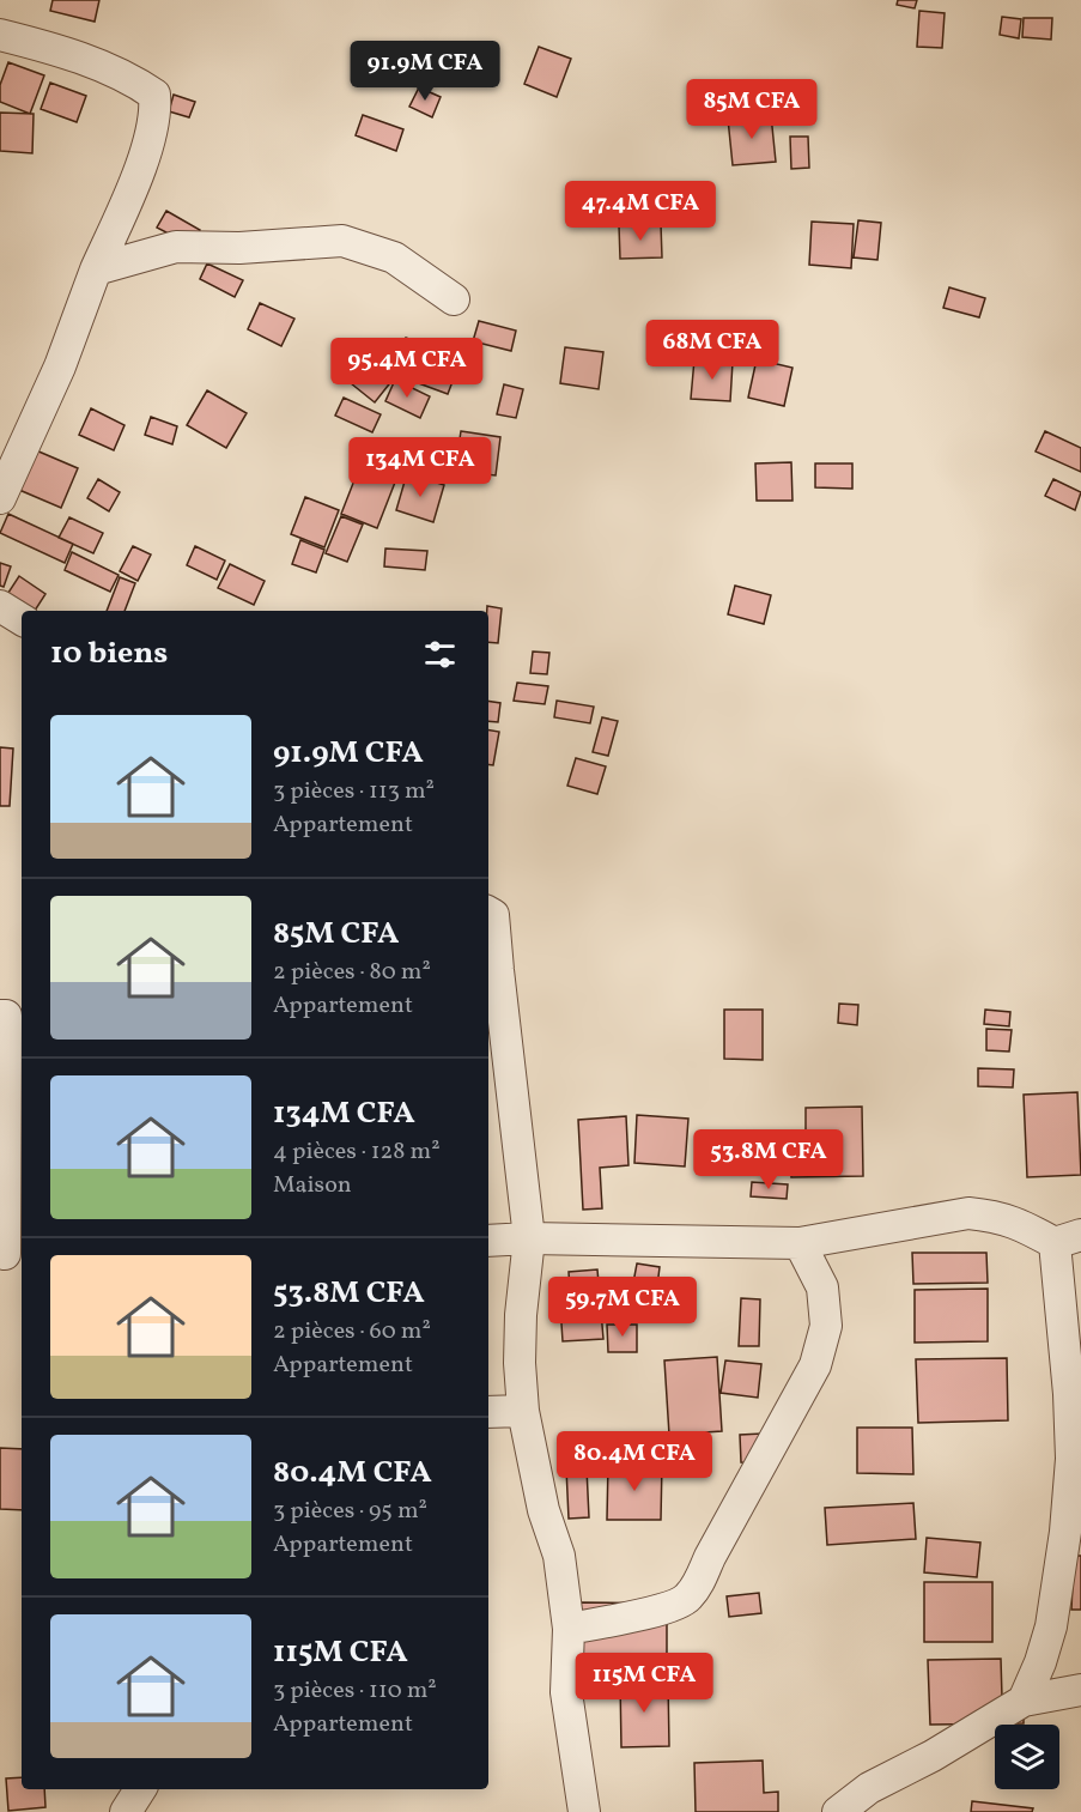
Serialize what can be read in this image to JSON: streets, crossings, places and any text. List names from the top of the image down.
{
  "page": {
    "price": [
      "91.9M CFA",
      "85M CFA",
      "47.4M CFA",
      "68M CFA",
      "95.4M CFA",
      "134M CFA",
      "53.8M CFA",
      "59.7M CFA",
      "80.4M CFA",
      "115M CFA"
    ],
    "heading": "10 biens",
    "list": [
      {
        "name": "91.9M CFA",
        "note": "3 pièces · 113 m² · Appartement"
      },
      {
        "name": "85M CFA",
        "note": "2 pièces · 80 m² · Appartement"
      },
      {
        "name": "134M CFA",
        "note": "4 pièces · 128 m² · Maison"
      },
      {
        "name": "53.8M CFA",
        "note": "2 pièces · 60 m² · Appartement"
      },
      {
        "name": "80.4M CFA",
        "note": "3 pièces · 95 m² · Appartement"
      },
      {
        "name": "115M CFA",
        "note": "3 pièces · 110 m² · Appartement"
      }
    ]
  }
}
